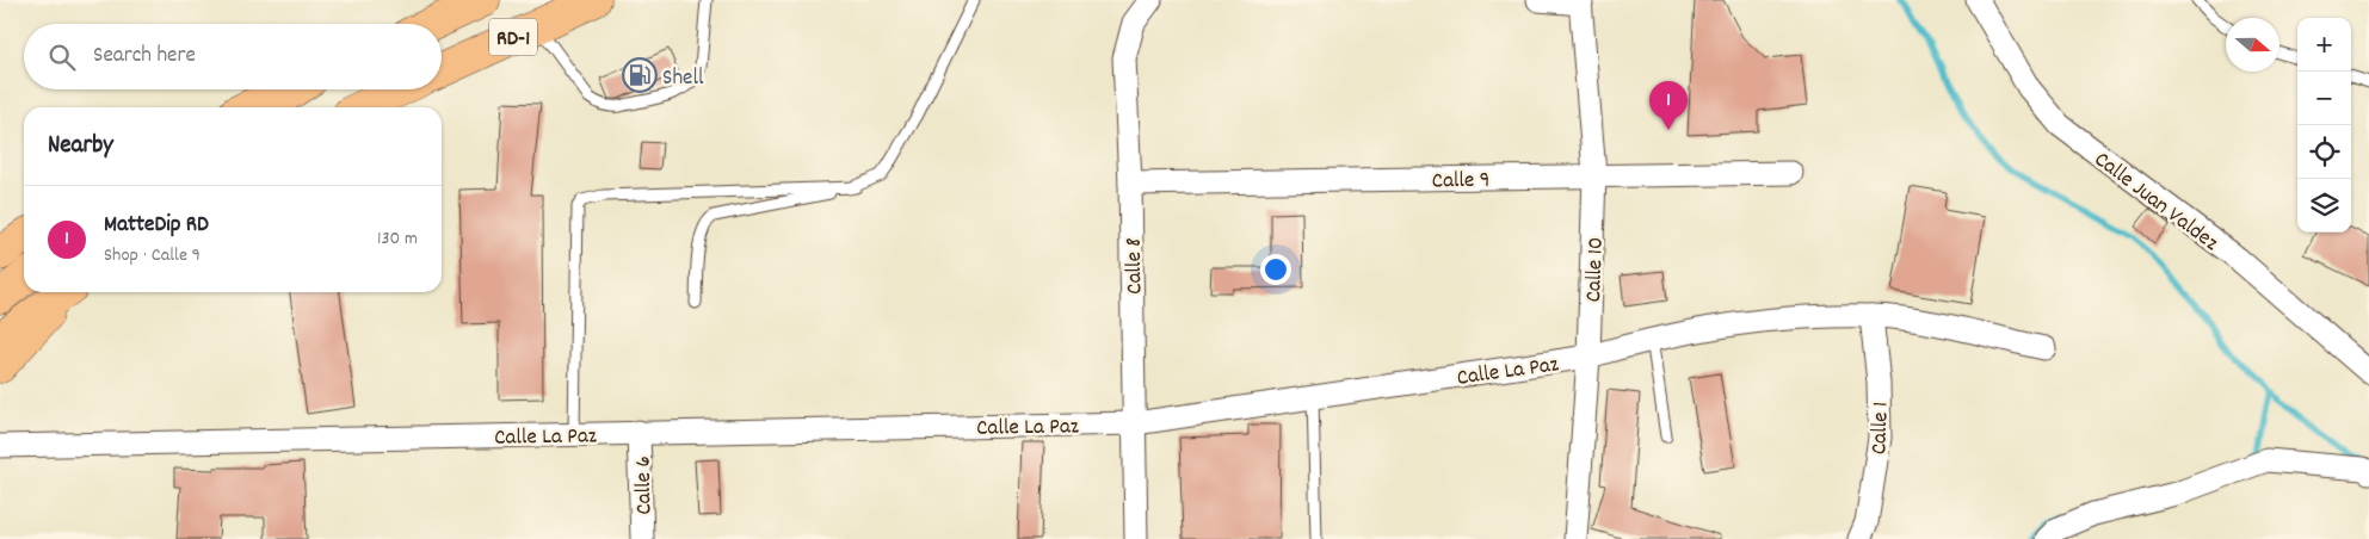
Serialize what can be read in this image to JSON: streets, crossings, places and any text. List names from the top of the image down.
{
  "streets": {
    "main road": ["RD-1"],
    "street": [
      "Calle 9",
      "Calle Juan Valdez",
      "Calle 8",
      "Calle 10",
      "Calle La Paz",
      "Calle 1",
      "Calle 6"
    ]
  },
  "crossings": [
    ["Calle 9", "Calle 8"],
    ["Calle 9", "Calle 10"],
    ["Calle 8", "Calle La Paz"],
    ["Calle 10", "Calle La Paz"],
    ["Calle La Paz", "Calle 1"],
    ["Calle La Paz", "Calle 6"]
  ],
  "places": {
    "fuel station": ["Shell"]
  },
  "north": "right",
  "page": {
    "map_buttons": ["+", "−"],
    "search": "Search here",
    "pins": "1",
    "heading": "Nearby",
    "list": [
      {
        "mark": "1",
        "name": "MatteDip RD",
        "note": "Shop · Calle 9",
        "value": "130 m"
      }
    ]
  }
}
